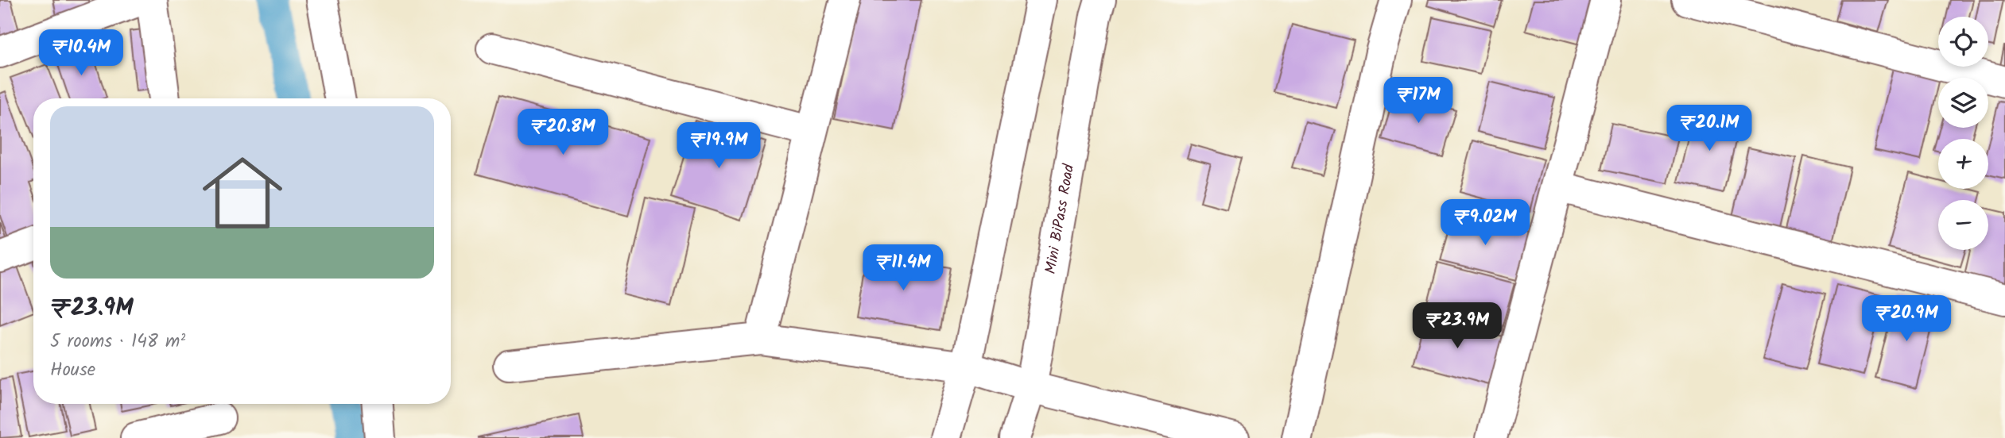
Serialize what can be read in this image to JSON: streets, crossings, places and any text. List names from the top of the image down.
{
  "streets": {
    "street": ["Mini BiPass Road"]
  },
  "page": {
    "map_buttons": ["+", "−"],
    "price": [
      "₹10.4M",
      "₹17M",
      "₹20.1M",
      "₹20.8M",
      "₹19.9M",
      "₹9.02M",
      "₹11.4M",
      "₹20.9M",
      "₹23.9M"
    ],
    "list": [
      {
        "name": "₹23.9M",
        "note": "5 rooms · 148 m² · House"
      }
    ]
  }
}
